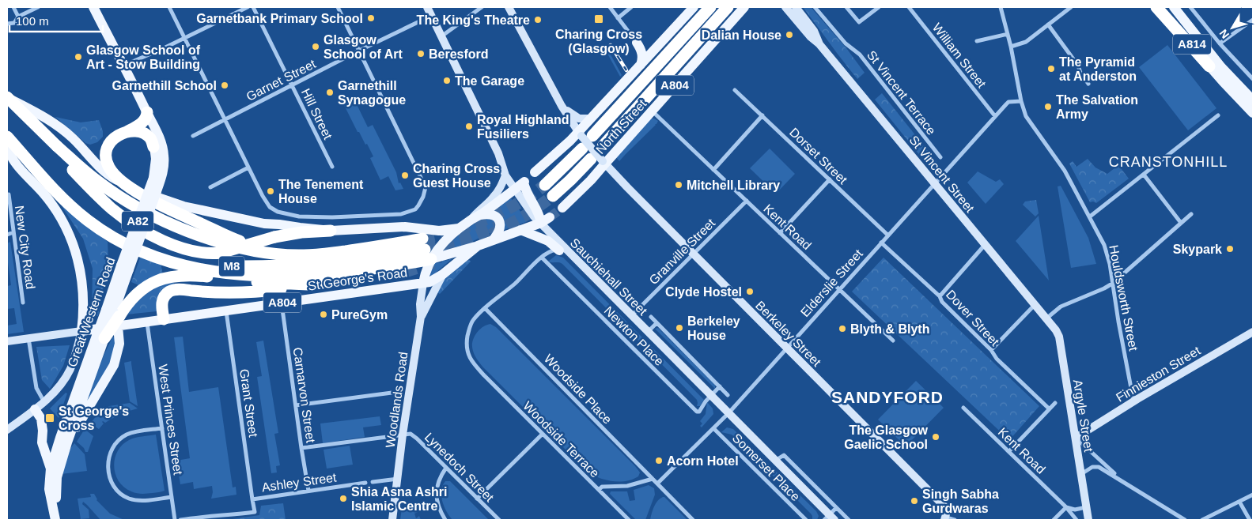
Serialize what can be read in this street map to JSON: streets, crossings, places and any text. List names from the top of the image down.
{
  "streets": {
    "highway": ["M8"],
    "main road": [
      "A814",
      "A804",
      "North Street",
      "A82",
      "St George's Road",
      "Great Western Road"
    ],
    "street": [
      "William Street",
      "Garnet Street",
      "St Vincent Terrace",
      "Hill Street",
      "Dorset Street",
      "St Vincent Street",
      "Kent Road",
      "New City Road",
      "Granville Street",
      "Sauchiehall Street",
      "Elderslie Street",
      "Houldsworth Street",
      "Dover Street",
      "Berkeley Street",
      "Newton Place",
      "Finnieston Street",
      "Woodside Place",
      "Carnarvon Street",
      "Woodlands Road",
      "Grant Street",
      "Argyle Street",
      "West Princes Street",
      "Woodside Terrace",
      "Lynedoch Street",
      "Somerset Place",
      "Ashley Street"
    ]
  },
  "crossings": [
    ["William Street", "Elderslie Street"],
    ["Garnet Street", "Hill Street"],
    ["Garnet Street", "Sauchiehall Street"],
    ["A804", "St George's Road"],
    ["A804", "Great Western Road"],
    ["A804", "Berkeley Street"],
    ["A804", "Woodlands Road"],
    ["A804", "West Princes Street"],
    ["North Street", "Kent Road"],
    ["North Street", "Berkeley Street"],
    ["Dorset Street", "Elderslie Street"],
    ["St Vincent Street", "Elderslie Street"],
    ["St Vincent Street", "Argyle Street"],
    ["A82", "Great Western Road"],
    ["Kent Road", "Granville Street"],
    ["Kent Road", "Elderslie Street"],
    ["Granville Street", "Sauchiehall Street"],
    ["Granville Street", "Berkeley Street"],
    ["M8", "St George's Road"],
    ["Sauchiehall Street", "St George's Road"],
    ["Sauchiehall Street", "Elderslie Street"],
    ["Sauchiehall Street", "Newton Place"],
    ["St George's Road", "Carnarvon Street"],
    ["St George's Road", "Woodlands Road"],
    ["St George's Road", "Grant Street"],
    ["St George's Road", "West Princes Street"],
    ["Elderslie Street", "Houldsworth Street"],
    ["Elderslie Street", "Dover Street"],
    ["Elderslie Street", "Berkeley Street"],
    ["Elderslie Street", "Woodside Place"],
    ["Elderslie Street", "Somerset Place"],
    ["Houldsworth Street", "Finnieston Street"],
    ["Newton Place", "Woodside Terrace"],
    ["Finnieston Street", "Argyle Street"],
    ["Woodside Place", "Woodside Terrace"],
    ["Carnarvon Street", "Ashley Street"],
    ["Woodlands Road", "Lynedoch Street"],
    ["Grant Street", "Ashley Street"]
  ],
  "districts": ["CRANSTONHILL", "SANDYFORD"],
  "places": {
    "other": [
      "Garnetbank Primary School",
      "The King's Theatre",
      "Dalian House",
      "Glasgow School of Art",
      "Beresford",
      "Glasgow School of Art - Stow Building",
      "The Pyramid at Anderston",
      "The Garage",
      "Garnethill School",
      "Garnethill Synagogue",
      "The Salvation Army",
      "Royal Highland Fusiliers",
      "Charing Cross Guest House",
      "Mitchell Library",
      "The Tenement House",
      "Skypark",
      "Clyde Hostel",
      "PureGym",
      "Berkeley House",
      "Blyth & Blyth",
      "The Glasgow Gaelic School",
      "Acorn Hotel",
      "Shia Asna Ashri Islamic Centre",
      "Singh Sabha Gurdwaras"
    ],
    "transit": ["Charing Cross (Glasgow)", "St George's Cross"]
  },
  "scale_bar": "100 m",
  "north": "bottom left"
}
